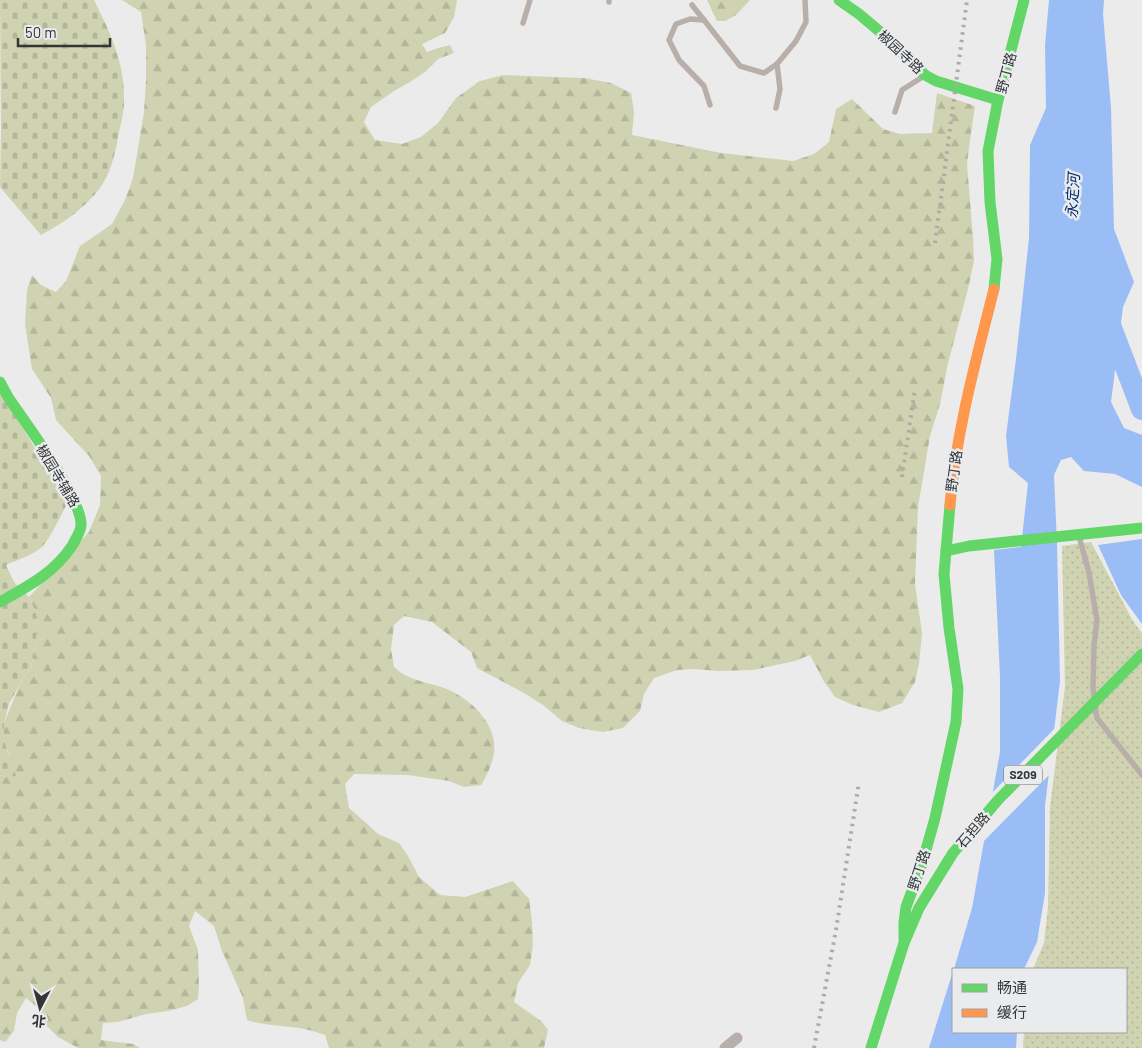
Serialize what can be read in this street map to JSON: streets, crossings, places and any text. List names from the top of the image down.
{
  "streets": {
    "main road": [
      "椒园寺路",
      "野丁路",
      "椒园寺辅路",
      "S209",
      "石担路"
    ]
  },
  "crossings": [
    ["椒园寺路", "野丁路"],
    ["野丁路", "石担路"]
  ],
  "water": ["永定河"],
  "legend": ["畅通", "缓行"],
  "scale_bar": "50 m",
  "north": "bottom"
}
